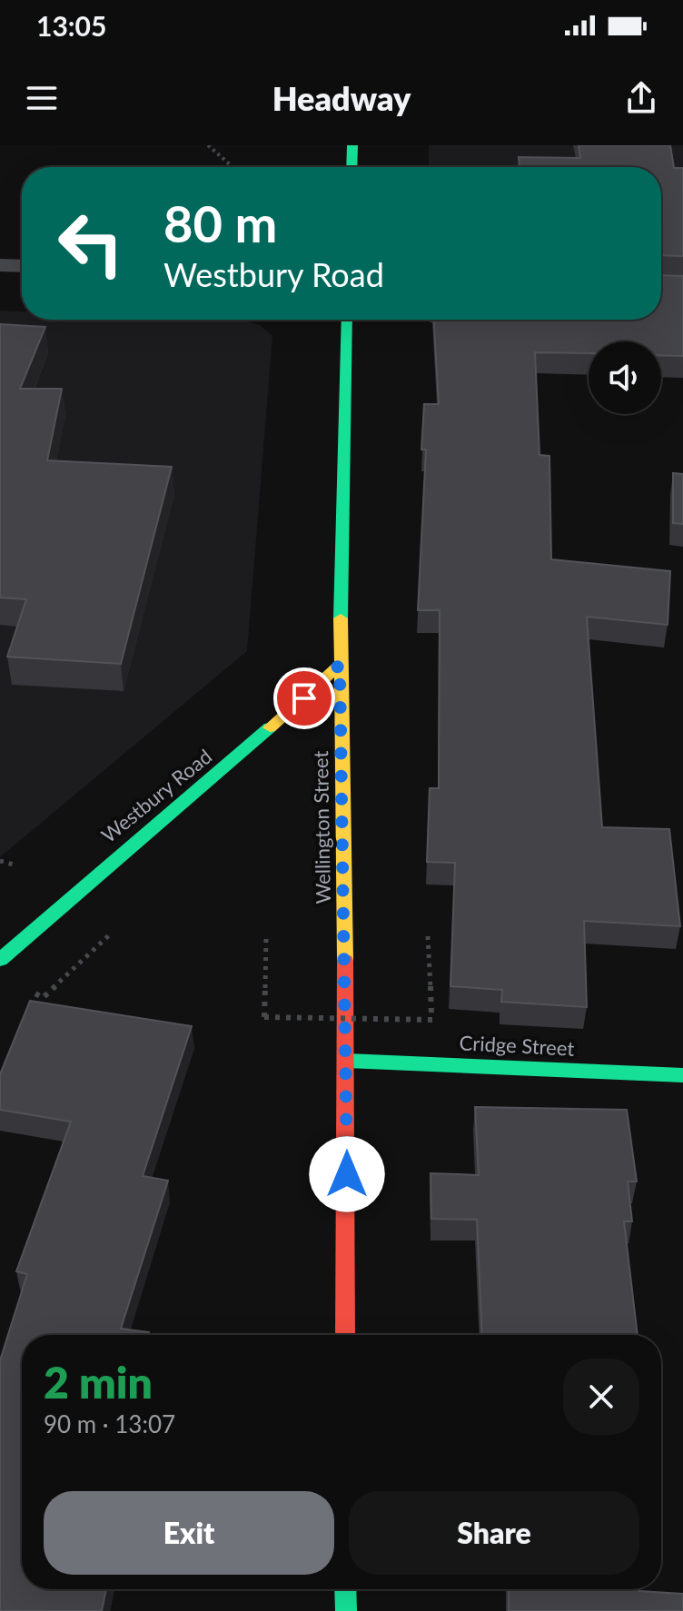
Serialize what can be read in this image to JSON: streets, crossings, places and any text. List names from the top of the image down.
{
  "streets": {
    "main road": ["Westbury Road", "Wellington Street", "Cridge Street"]
  },
  "crossings": [
    ["Westbury Road", "Wellington Street"],
    ["Wellington Street", "Cridge Street"]
  ],
  "page": {
    "status": "13:05",
    "header": "Headway",
    "turn": ["80 m", "Westbury Road"],
    "heading": ["2 min", "90 m · 13:07"],
    "buttons": ["Exit", "Share"]
  }
}
